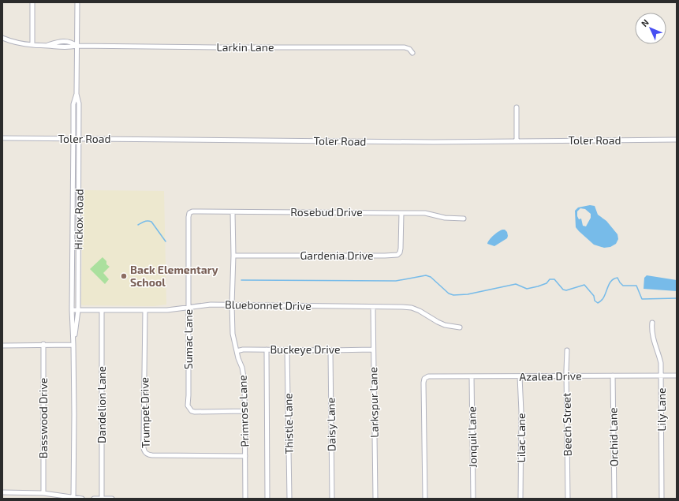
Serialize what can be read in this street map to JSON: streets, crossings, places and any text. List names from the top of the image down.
{
  "streets": {
    "street": [
      "Larkin Lane",
      "Toler Road",
      "Rosebud Drive",
      "Hickox Road",
      "Gardenia Drive",
      "Bluebonnet Drive",
      "Sumac Lane",
      "Buckeye Drive",
      "Azalea Drive",
      "Larkspur Lane",
      "Dandelion Lane",
      "Lily Lane",
      "Primrose Lane",
      "Trumpet Drive",
      "Basswood Drive",
      "Thistle Lane",
      "Daisy Lane",
      "Beech Street",
      "Jonquil Lane",
      "Orchid Lane",
      "Lilac Lane"
    ]
  },
  "crossings": [
    ["Larkin Lane", "Hickox Road"],
    ["Toler Road", "Hickox Road"],
    ["Rosebud Drive", "Gardenia Drive"],
    ["Rosebud Drive", "Sumac Lane"],
    ["Rosebud Drive", "Primrose Lane"],
    ["Hickox Road", "Bluebonnet Drive"],
    ["Gardenia Drive", "Primrose Lane"],
    ["Bluebonnet Drive", "Sumac Lane"],
    ["Bluebonnet Drive", "Larkspur Lane"],
    ["Bluebonnet Drive", "Dandelion Lane"],
    ["Bluebonnet Drive", "Primrose Lane"],
    ["Bluebonnet Drive", "Trumpet Drive"],
    ["Sumac Lane", "Primrose Lane"],
    ["Buckeye Drive", "Larkspur Lane"],
    ["Buckeye Drive", "Primrose Lane"],
    ["Buckeye Drive", "Thistle Lane"],
    ["Buckeye Drive", "Daisy Lane"],
    ["Azalea Drive", "Lily Lane"],
    ["Azalea Drive", "Beech Street"],
    ["Azalea Drive", "Jonquil Lane"],
    ["Azalea Drive", "Orchid Lane"],
    ["Azalea Drive", "Lilac Lane"],
    ["Primrose Lane", "Trumpet Drive"]
  ],
  "places": ["Back Elementary School"],
  "north": "top left"
}
